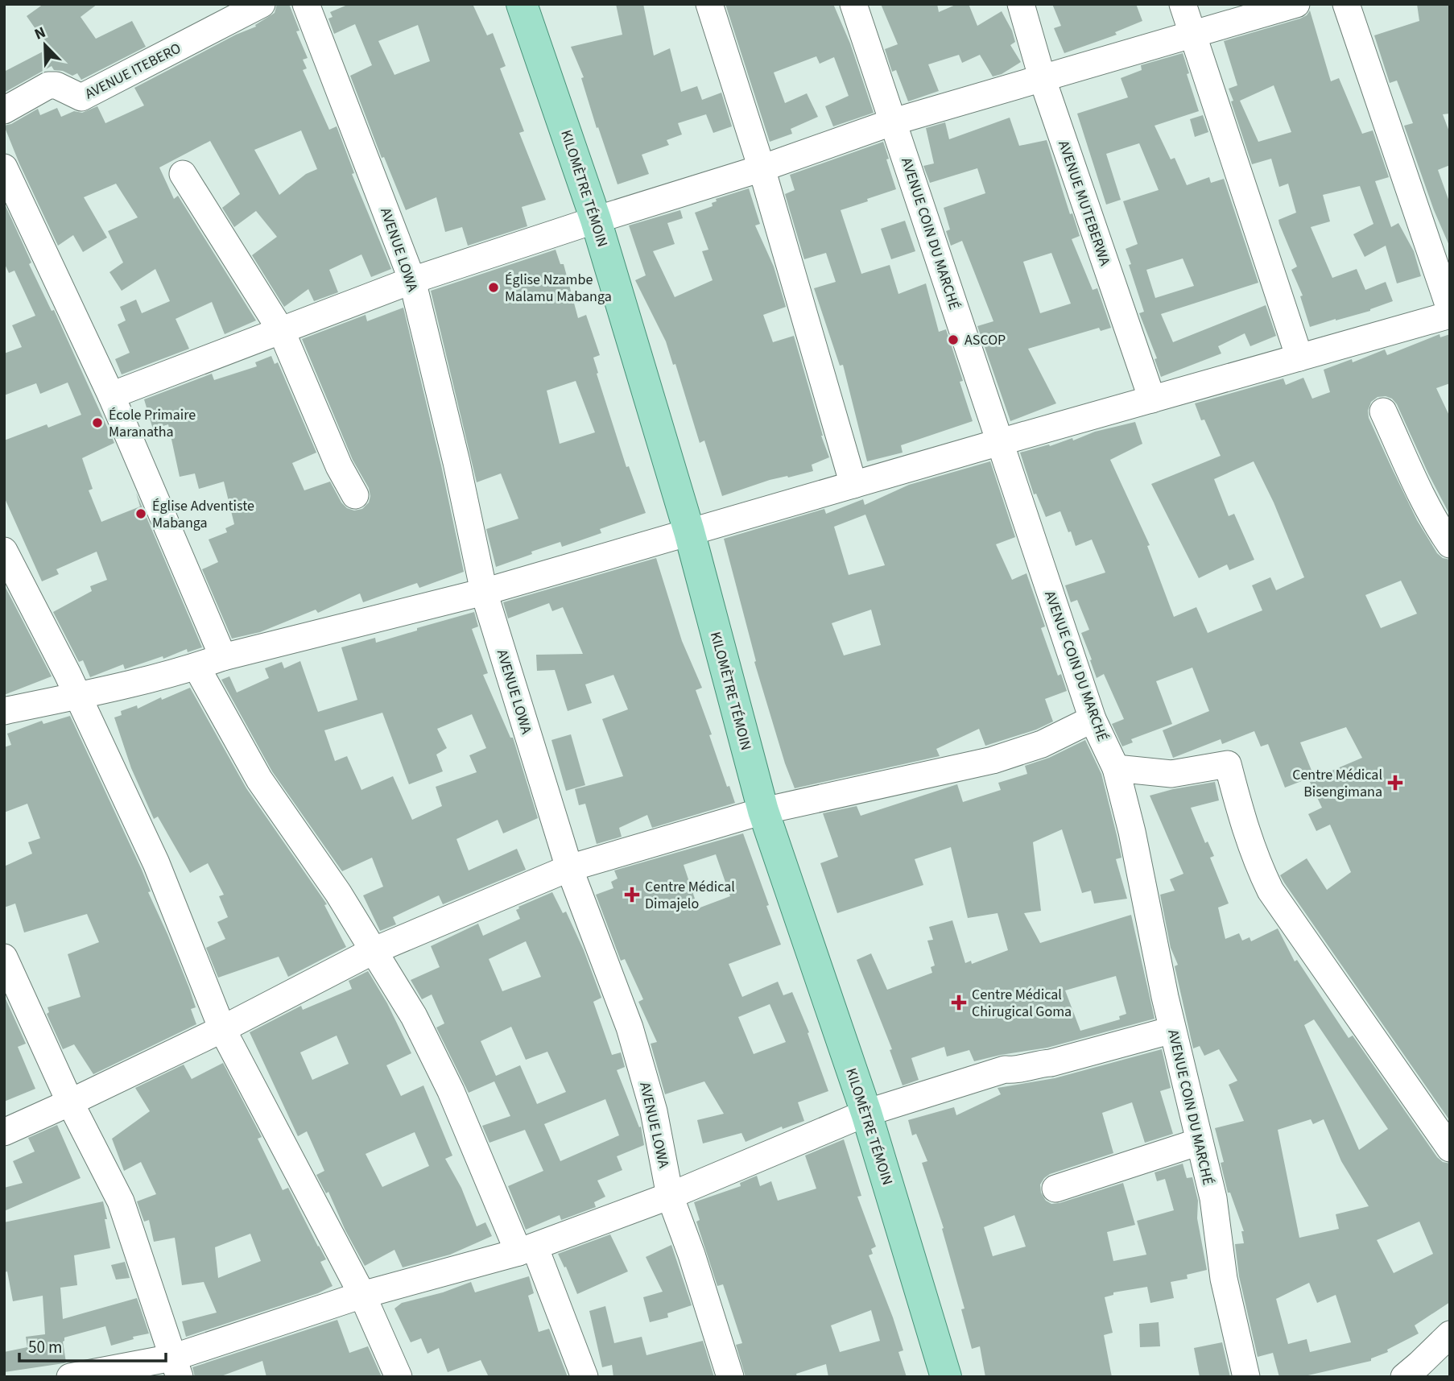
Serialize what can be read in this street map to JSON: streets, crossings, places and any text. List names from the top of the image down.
{
  "streets": {
    "main road": ["KILOMÈTRE TÉMOIN"],
    "street": [
      "AVENUE ITEBERO",
      "AVENUE MUTEBERWA",
      "AVENUE COIN DU MARCHÉ",
      "AVENUE LOWA"
    ]
  },
  "places": {
    "other": [
      "Église Nzambe Malamu Mabanga",
      "ASCOP",
      "École Primaire Maranatha",
      "Église Adventiste Mabanga"
    ],
    "health": ["Centre Médical Bisengimana", "Centre Médical Dimajelo", "Centre Médical Chirugical Goma"]
  },
  "scale_bar": "50 m",
  "north": "top left"
}
